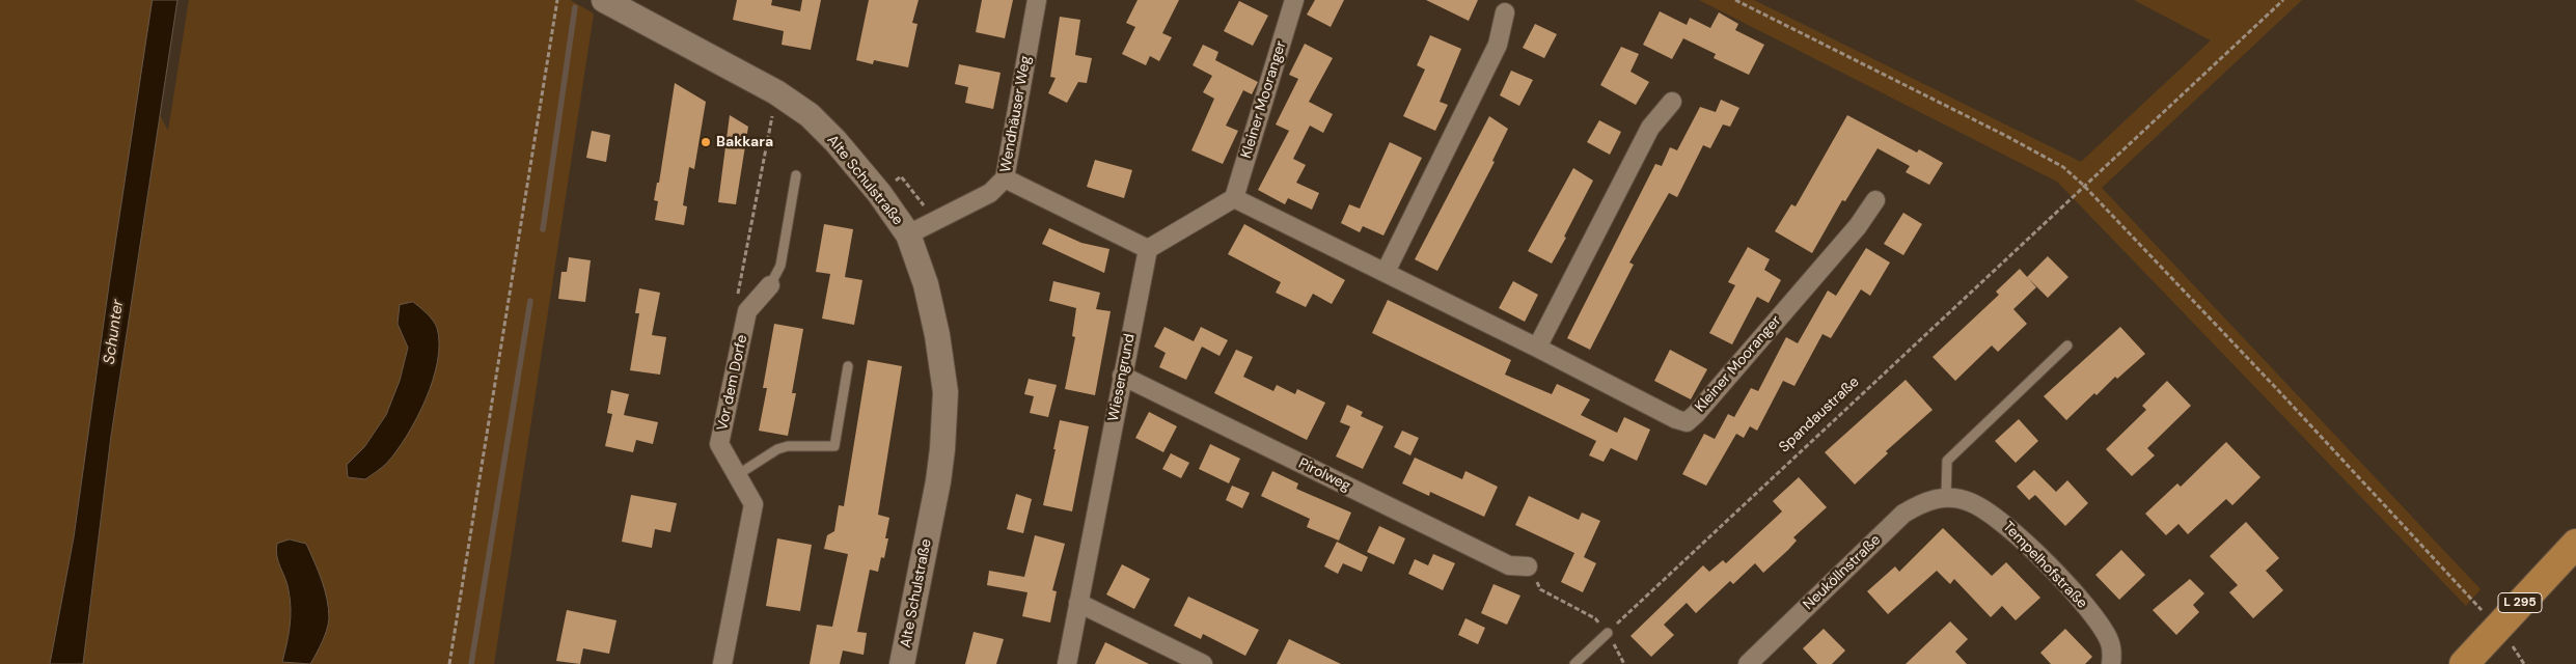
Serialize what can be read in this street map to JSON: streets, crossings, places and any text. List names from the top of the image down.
{
  "streets": {
    "main road": ["L 295"],
    "street": [
      "Kleiner Mooranger",
      "Wendhäuser Weg",
      "Alte Schulstraße",
      "Wiesengrund",
      "Vor dem Dorfe",
      "Pirolweg",
      "Tempelhofstraße",
      "Neuköllnstraße"
    ],
    "path": ["Spandaustraße"]
  },
  "crossings": [
    ["Wendhäuser Weg", "Alte Schulstraße"],
    ["Wiesengrund", "Pirolweg"],
    ["Tempelhofstraße", "Neuköllnstraße"]
  ],
  "water": ["Schunter"],
  "places": ["Bakkara"]
}
